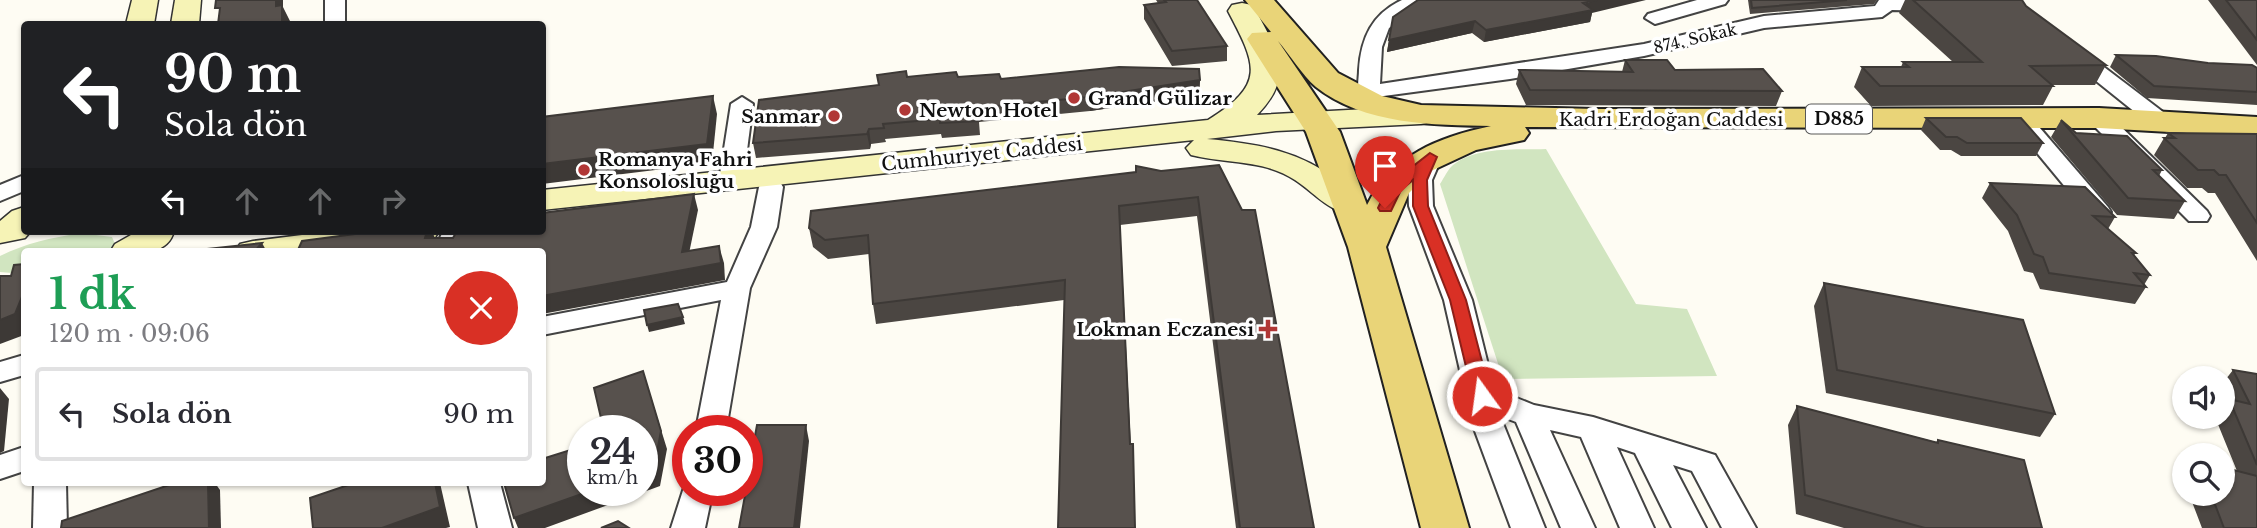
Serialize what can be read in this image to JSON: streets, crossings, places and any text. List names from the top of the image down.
{
  "streets": {
    "main road": ["Kadri Erdoğan Caddesi", "D885", "Cumhuriyet Caddesi"],
    "street": ["874. Sokak"]
  },
  "crossings": [
    ["Kadri Erdoğan Caddesi", "D885"],
    ["Kadri Erdoğan Caddesi", "Cumhuriyet Caddesi"],
    ["D885", "Cumhuriyet Caddesi"]
  ],
  "places": {
    "other": [
      "Grand Gülizar",
      "Newton Hotel",
      "Sanmar",
      "Romanya Fahri Konsolosluğu"
    ],
    "health": ["Lokman Eczanesi"]
  },
  "page": {
    "turn": ["90 m", "Sola dön"],
    "heading": ["1 dk", "120 m · 09:06"],
    "list": [
      {
        "name": "Sola dön",
        "value": "90 m"
      }
    ],
    "speed": "24 km/h",
    "limit": "30"
  }
}
